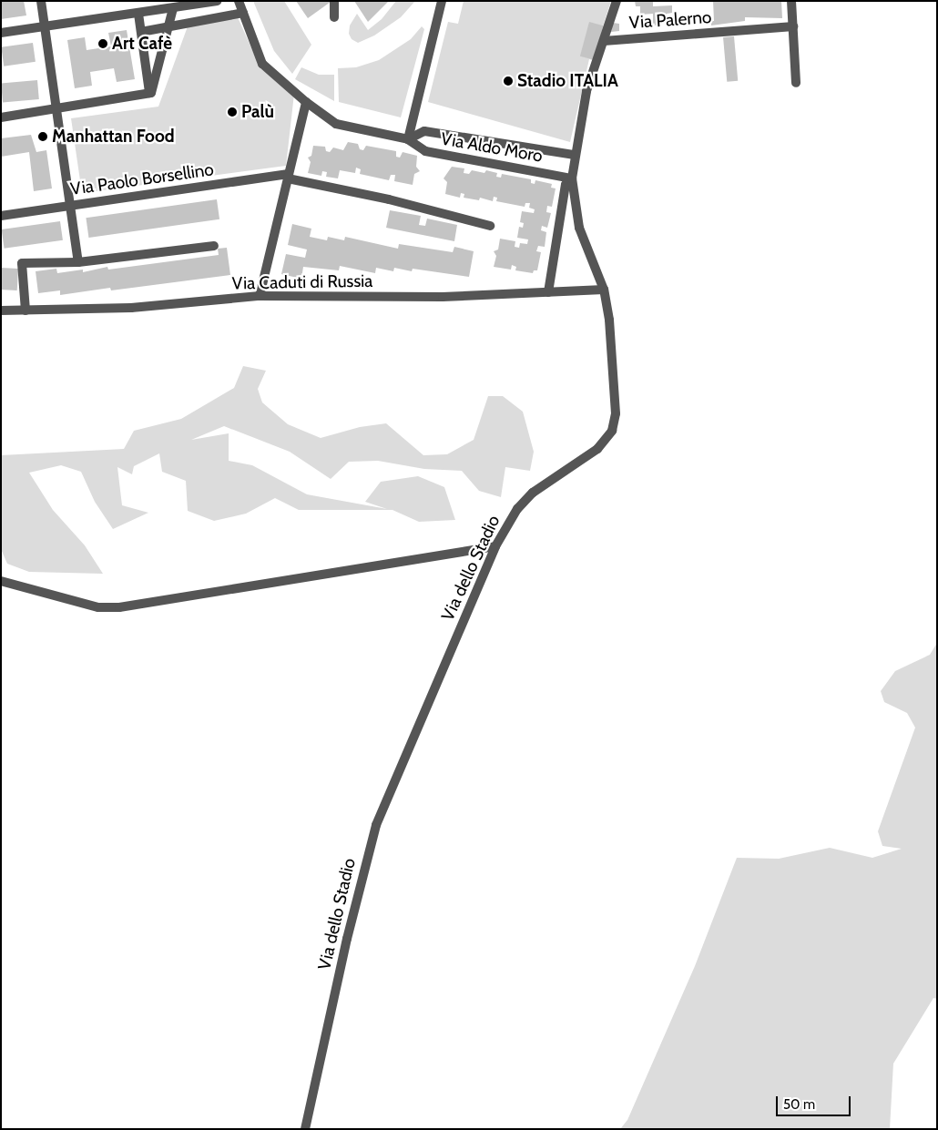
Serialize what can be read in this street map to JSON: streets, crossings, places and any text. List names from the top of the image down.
{
  "streets": {
    "street": [
      "Via Palerno",
      "Via Aldo Moro",
      "Via Paolo Borsellino",
      "Via Caduti di Russia",
      "Via dello Stadio"
    ]
  },
  "crossings": [
    ["Via Palerno", "Via dello Stadio"],
    ["Via Aldo Moro", "Via dello Stadio"],
    ["Via Caduti di Russia", "Via dello Stadio"]
  ],
  "places": [
    "Art Cafè",
    "Stadio ITALIA",
    "Palù",
    "Manhattan Food"
  ],
  "scale_bar": "50 m"
}
